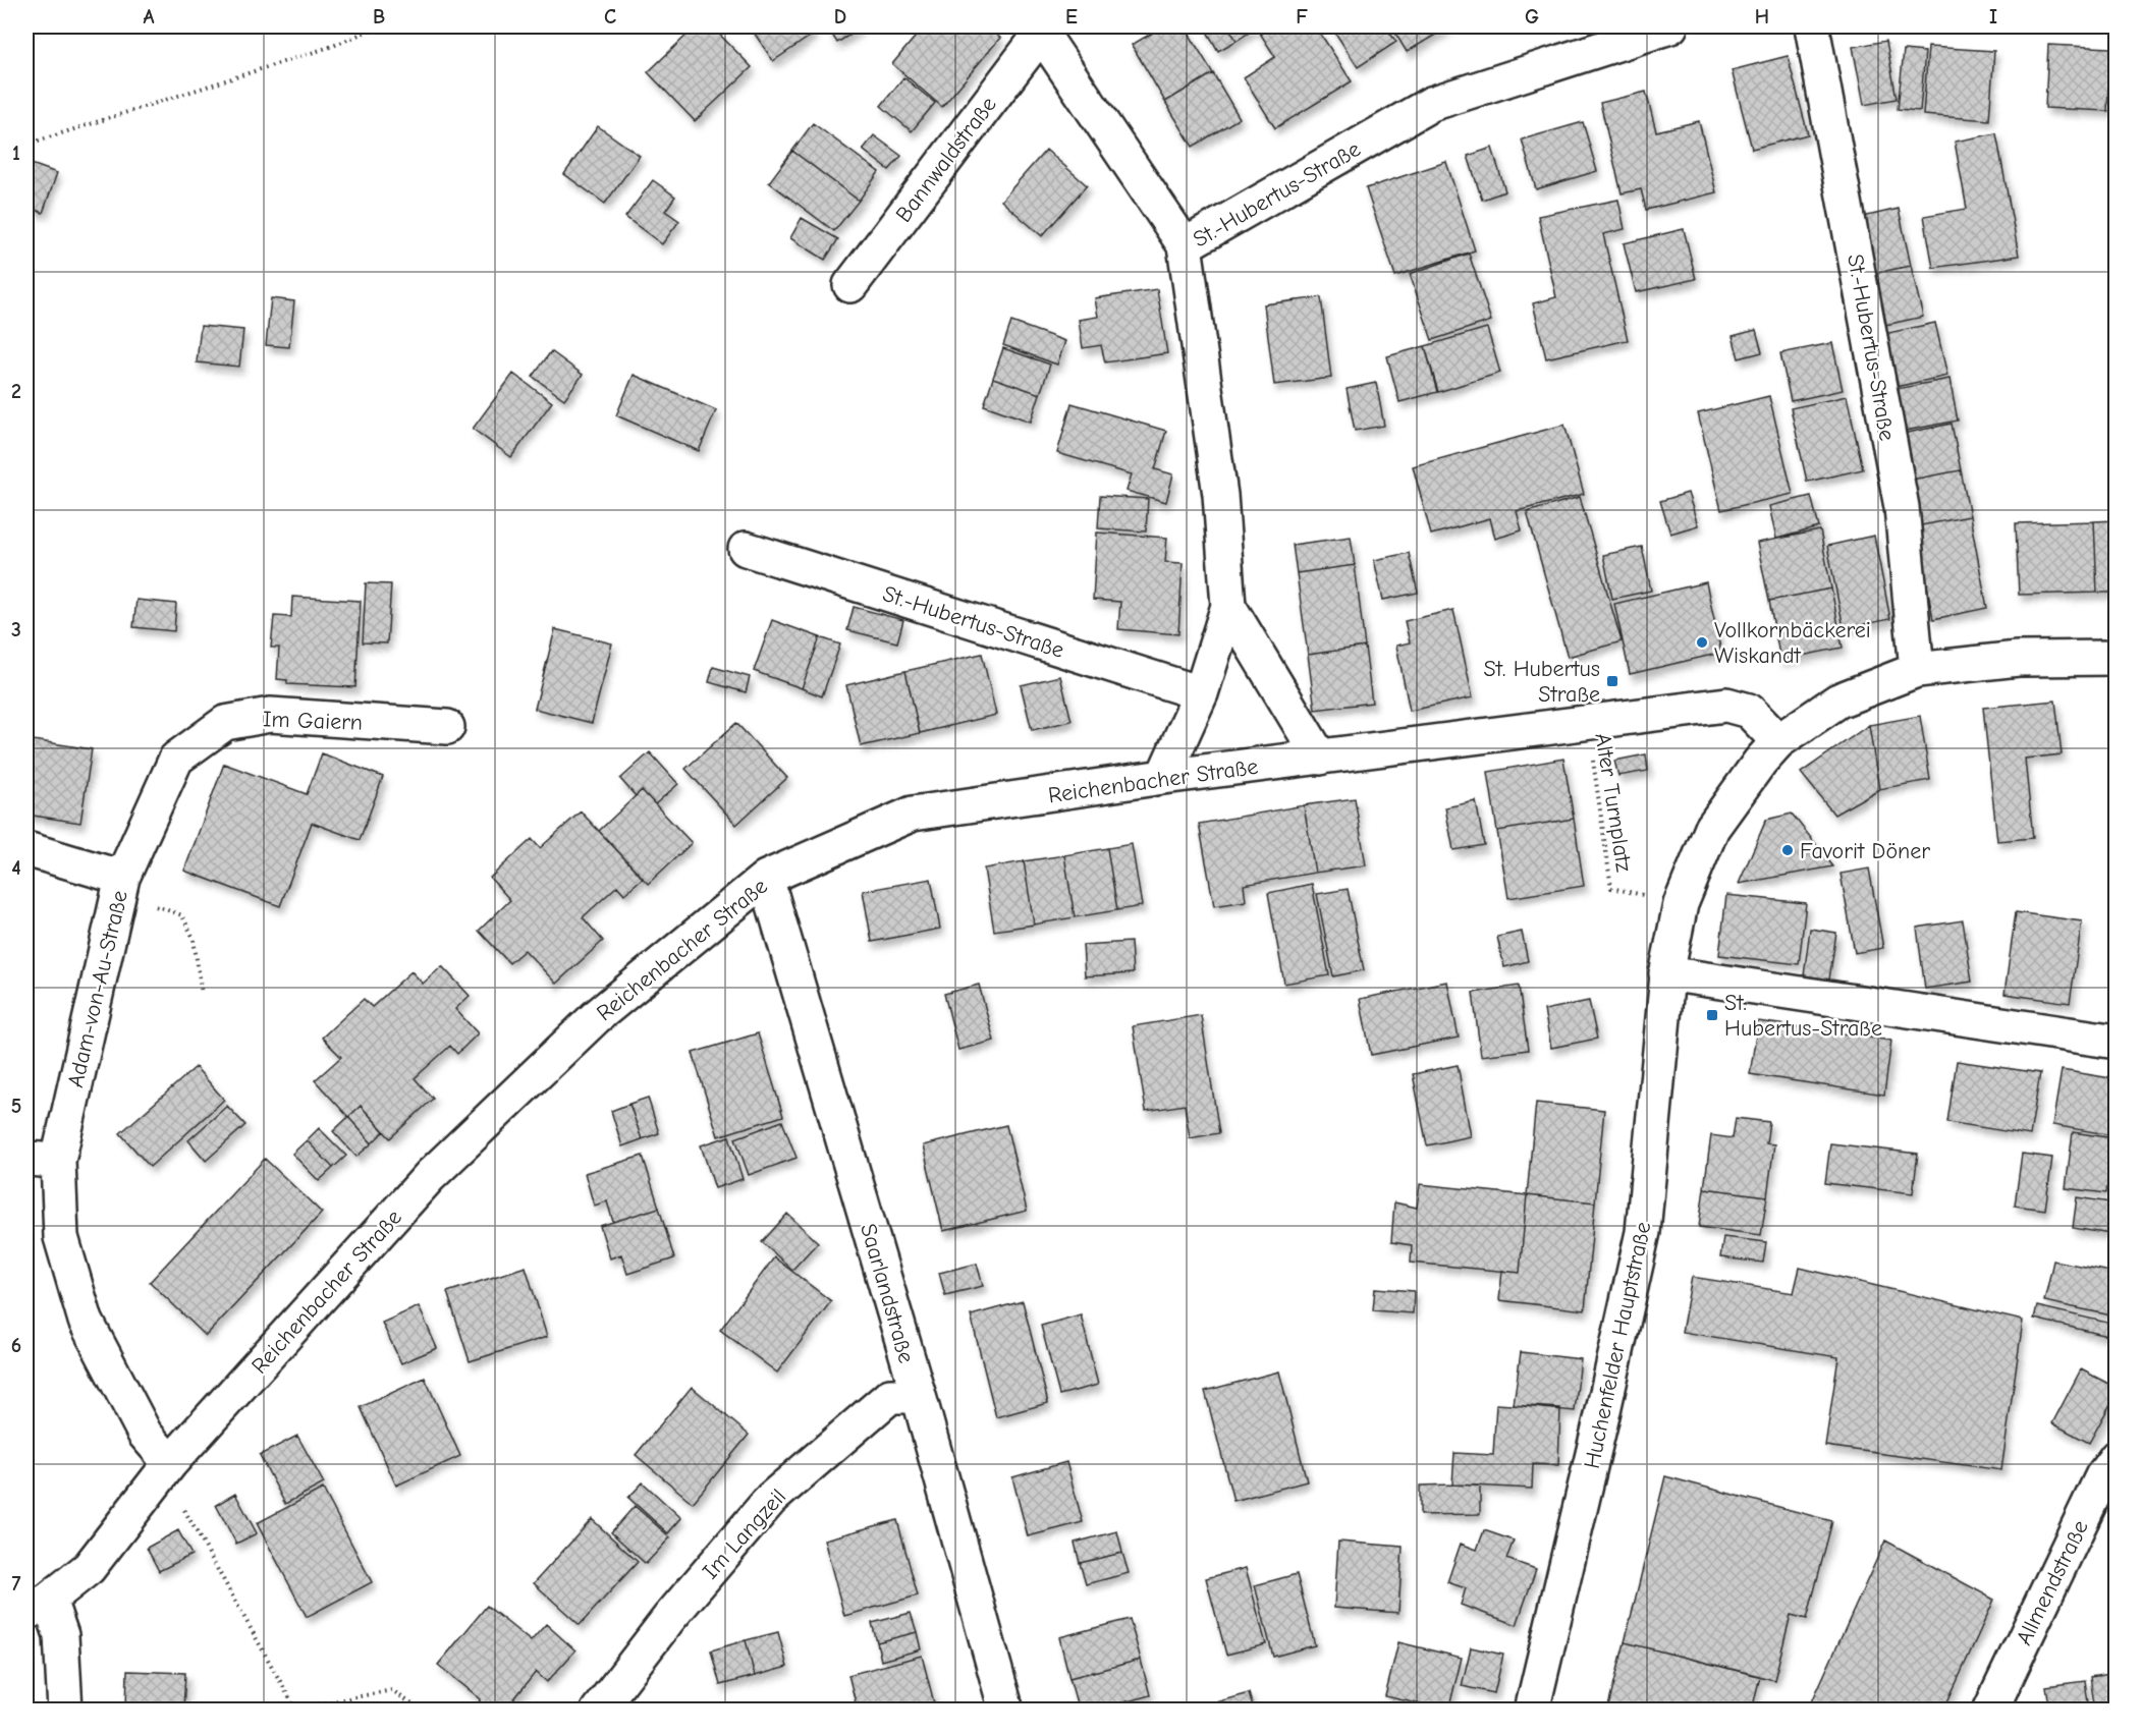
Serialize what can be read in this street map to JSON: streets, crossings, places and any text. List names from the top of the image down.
{
  "streets": {
    "street": [
      "Bannwaldstraße",
      "St.-Hubertus-Straße",
      "Im Gaiern",
      "Reichenbacher Straße",
      "Adam-von-Au-Straße",
      "Saarlandstraße",
      "Huchenfelder Hauptstraße",
      "Im Langzeil",
      "Allmendstraße"
    ],
    "path": ["Alter Turnplatz"]
  },
  "crossings": [
    ["Bannwaldstraße", "St.-Hubertus-Straße"],
    ["St.-Hubertus-Straße", "Reichenbacher Straße"],
    ["St.-Hubertus-Straße", "Huchenfelder Hauptstraße"],
    ["Im Gaiern", "Adam-von-Au-Straße"],
    ["Reichenbacher Straße", "Alter Turnplatz"],
    ["Reichenbacher Straße", "Adam-von-Au-Straße"],
    ["Reichenbacher Straße", "Saarlandstraße"],
    ["Reichenbacher Straße", "Huchenfelder Hauptstraße"],
    ["Alter Turnplatz", "Huchenfelder Hauptstraße"],
    ["Saarlandstraße", "Im Langzeil"]
  ],
  "places": {
    "other": ["Vollkornbäckerei Wiskandt", "Favorit Döner"],
    "transit": ["St. Hubertus Straße", "St. Hubertus-Straße"]
  },
  "grid": {
    "columns": [
      "A",
      "B",
      "C",
      "D",
      "E",
      "F",
      "G",
      "H",
      "I"
    ],
    "rows": [
      "1",
      "2",
      "3",
      "4",
      "5",
      "6",
      "7"
    ]
  }
}
